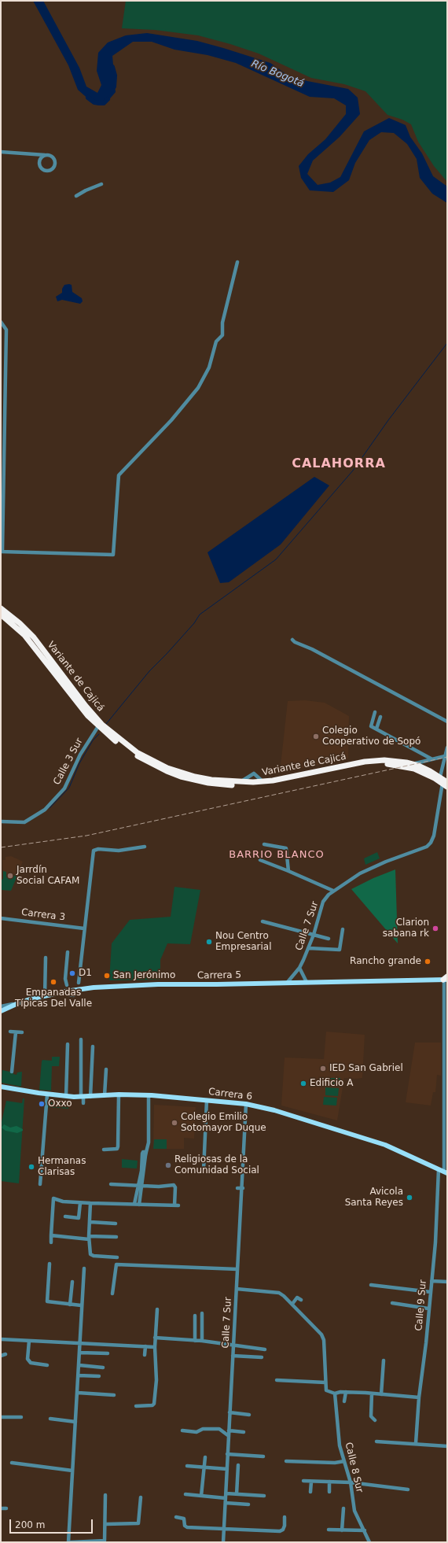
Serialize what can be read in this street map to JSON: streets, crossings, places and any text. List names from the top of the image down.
{
  "streets": {
    "highway": ["Variante de Cajicá"],
    "main road": ["Carrera 5", "Carrera 6"],
    "street": [
      "Calle 3 Sur",
      "Carrera 3",
      "Calle 7 Sur",
      "Calle 9 Sur",
      "Calle 8 Sur"
    ]
  },
  "crossings": [
    ["Variante de Cajicá", "Calle 3 Sur"],
    ["Variante de Cajicá", "Calle 7 Sur"],
    ["Calle 7 Sur", "Carrera 5"],
    ["Calle 7 Sur", "Carrera 6"],
    ["Carrera 6", "Calle 9 Sur"]
  ],
  "districts": ["CALAHORRA", "BARRIO BLANCO"],
  "water": ["Río Bogotá"],
  "places": [
    "Colegio Cooperativo de Sopó",
    "Jarrdín Social CAFAM",
    "Clarion sabana rk",
    "Nou Centro Empresarial",
    "Rancho grande",
    "D1",
    "San Jerónimo",
    "Empanadas Típicas Del Valle",
    "IED San Gabriel",
    "Edificio A",
    "Oxxo",
    "Colegio Emilio Sotomayor Duque",
    "Religiosas de la Comunidad Social",
    "Hermanas Clarisas",
    "Avicola Santa Reyes"
  ],
  "scale_bar": "200 m"
}
